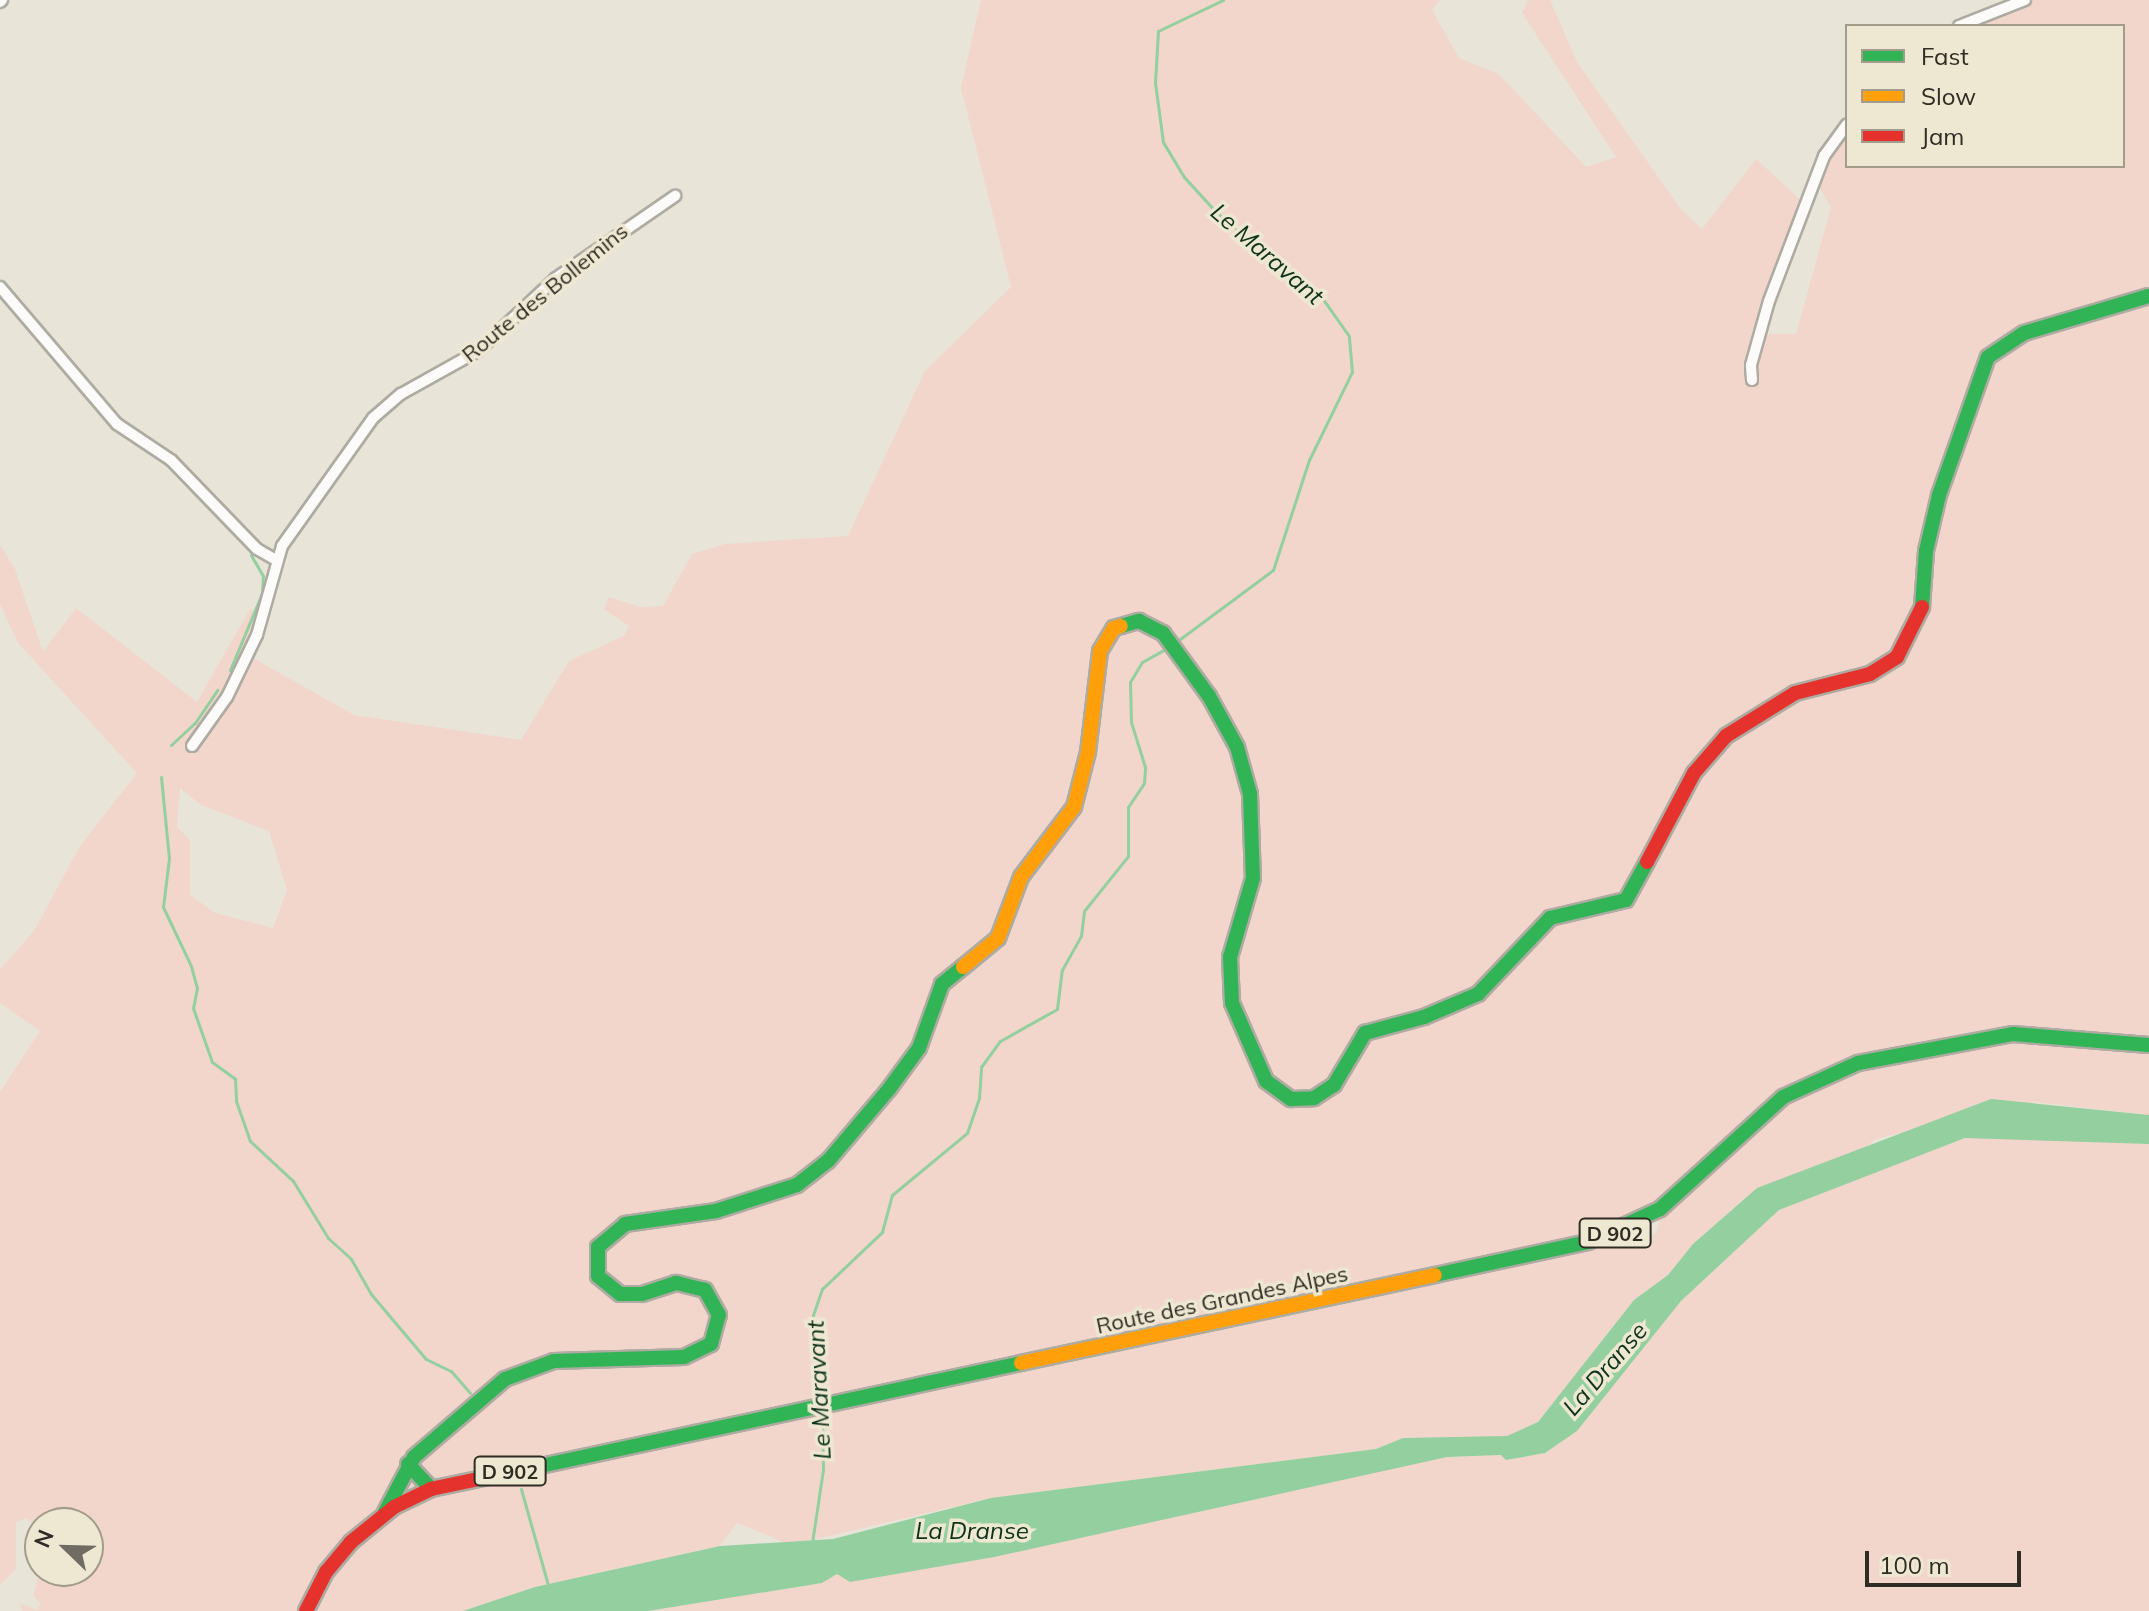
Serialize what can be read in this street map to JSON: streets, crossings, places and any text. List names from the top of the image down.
{
  "streets": {
    "street": ["Route des Bollemins", "D 902", "Route des Grandes Alpes"]
  },
  "water": ["Le Maravant", "La Dranse"],
  "legend": ["Fast", "Slow", "Jam"],
  "scale_bar": "100 m",
  "north": "top left"
}
